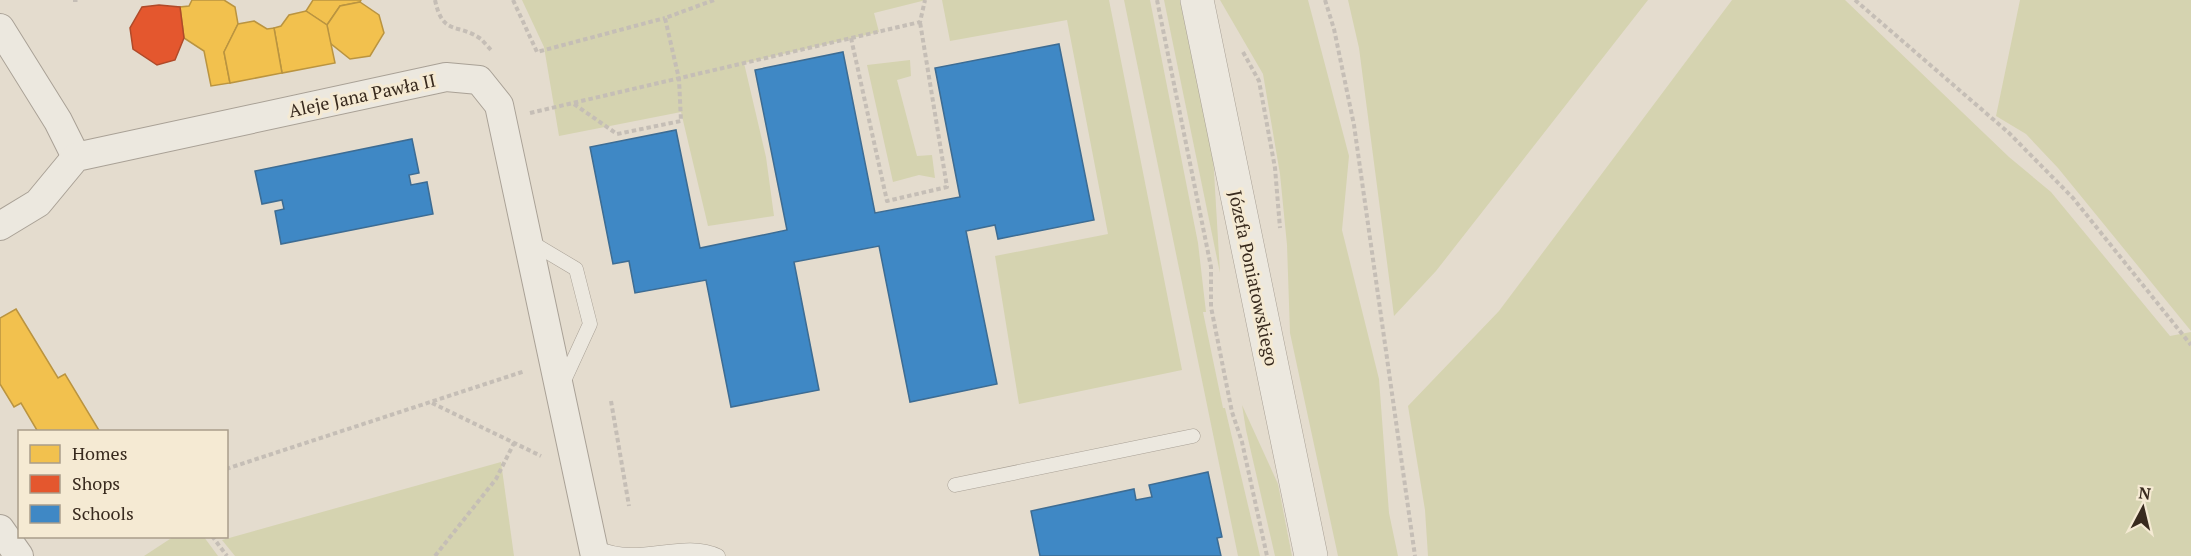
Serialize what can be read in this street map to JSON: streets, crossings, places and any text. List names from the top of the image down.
{
  "streets": {
    "street": ["Aleje Jana Pawła II", "Józefa Poniatowskiego"]
  },
  "legend": ["Homes", "Shops", "Schools"],
  "north": "top"
}
